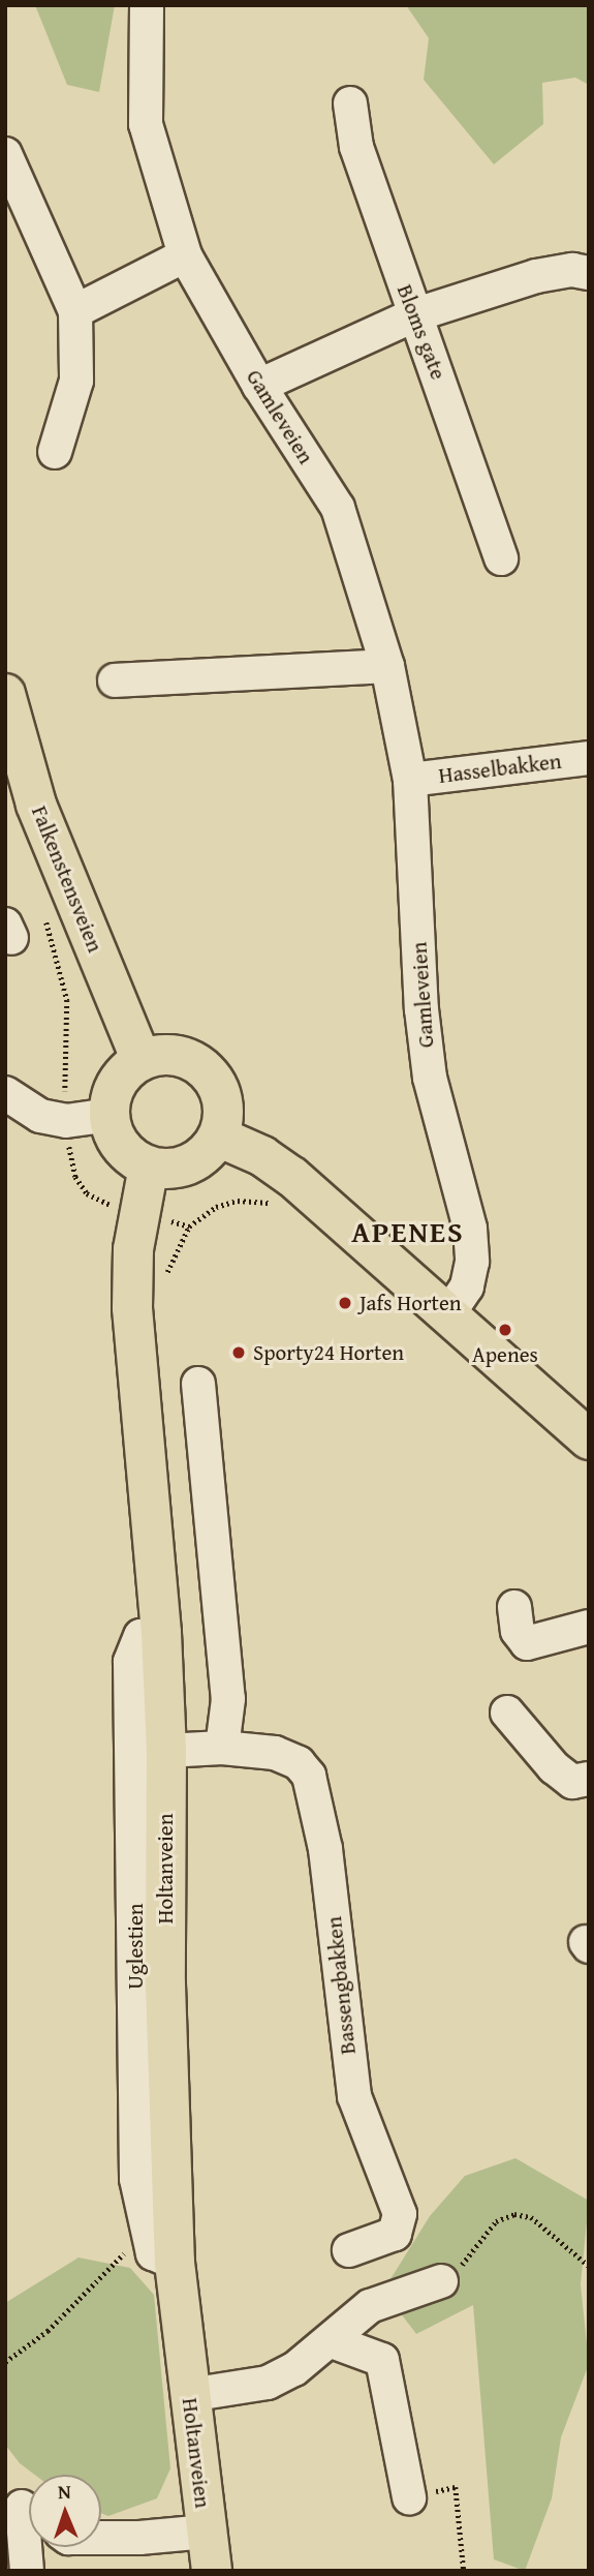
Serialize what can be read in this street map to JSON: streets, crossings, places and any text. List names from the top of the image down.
{
  "streets": {
    "main road": ["Falkenstensveien", "Holtanveien"],
    "street": [
      "Bloms gate",
      "Gamleveien",
      "Hasselbakken",
      "Uglestien",
      "Bassengbakken"
    ]
  },
  "crossings": [
    ["Gamleveien", "Hasselbakken"],
    ["Falkenstensveien", "Holtanveien"],
    ["Holtanveien", "Uglestien"],
    ["Holtanveien", "Bassengbakken"]
  ],
  "districts": ["APENES"],
  "places": ["Jafs Horten", "Apenes", "Sporty24 Horten"],
  "north": "top"
}
